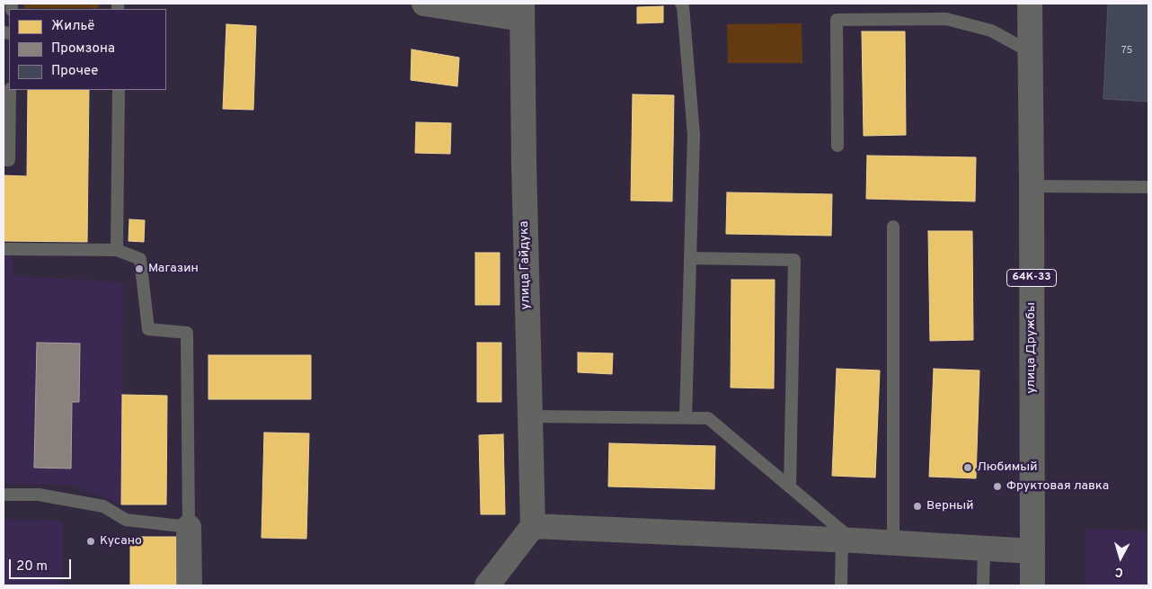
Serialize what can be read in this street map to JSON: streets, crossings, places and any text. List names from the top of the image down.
{
  "streets": {
    "main road": ["64К-33", "улица Дружбы"],
    "street": ["улица Гайдука"]
  },
  "places": [
    "Магазин",
    "Любимый",
    "Фруктовая лавка",
    "Верный",
    "Кусано"
  ],
  "house_numbers": ["75"],
  "legend": ["Жильё", "Промзона", "Прочее"],
  "scale_bar": "20 m",
  "north": "bottom"
}
